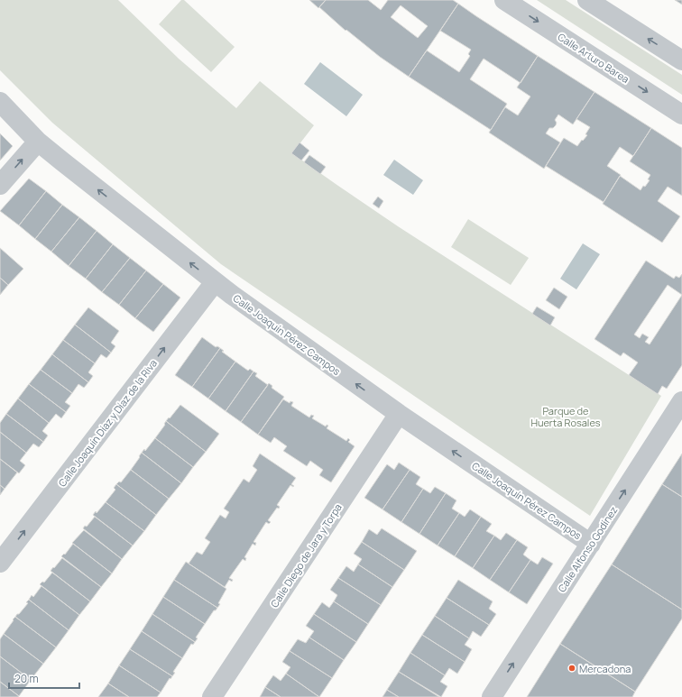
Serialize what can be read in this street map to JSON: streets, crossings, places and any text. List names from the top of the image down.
{
  "streets": {
    "street": [
      "Calle Arturo Barea",
      "Calle Joaquín Pérez Campos",
      "Calle Joaquín Díaz y Díaz de la Riva",
      "Calle Alfonso Godínez",
      "Calle Diego de Jara y Torpa"
    ]
  },
  "crossings": [
    ["Calle Joaquín Pérez Campos", "Calle Joaquín Díaz y Díaz de la Riva"],
    ["Calle Joaquín Pérez Campos", "Calle Alfonso Godínez"],
    ["Calle Joaquín Pérez Campos", "Calle Diego de Jara y Torpa"]
  ],
  "one_way": ["Calle Joaquín Pérez Campos", "Calle Joaquín Díaz y Díaz de la Riva", "Calle Alfonso Godínez"],
  "parks": ["Parque de Huerta Rosales"],
  "places": ["Mercadona"],
  "scale_bar": "20 m"
}
